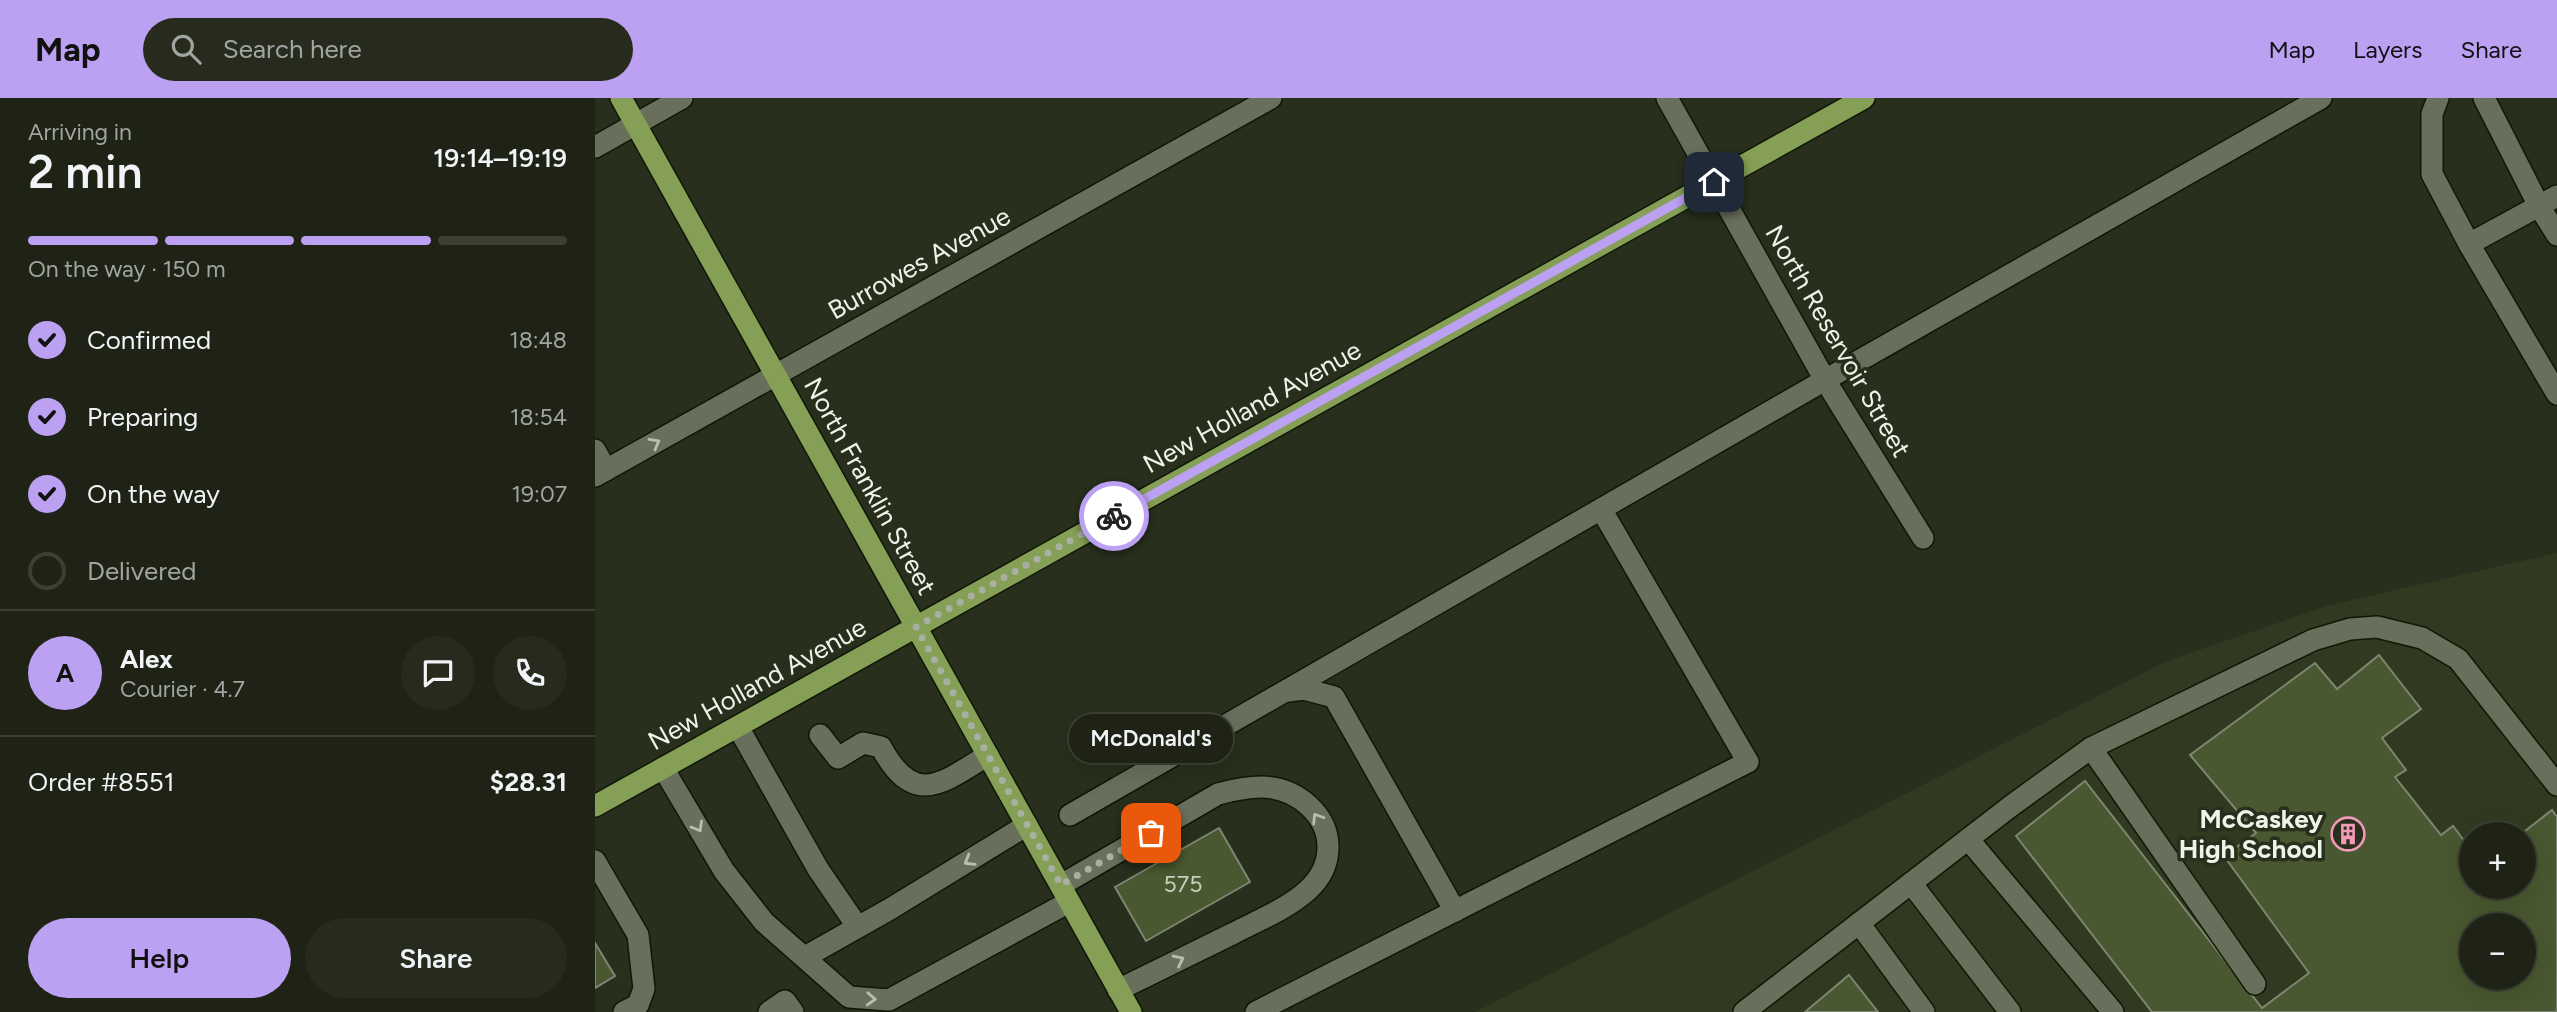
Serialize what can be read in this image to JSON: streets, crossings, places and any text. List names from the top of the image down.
{
  "streets": {
    "main road": ["New Holland Avenue", "North Franklin Street"],
    "street": ["Burrowes Avenue", "North Reservoir Street"]
  },
  "crossings": [
    ["Burrowes Avenue", "North Franklin Street"],
    ["North Reservoir Street", "New Holland Avenue"],
    ["New Holland Avenue", "North Franklin Street"]
  ],
  "places": {
    "other": ["McDonald's"],
    "building": ["McCaskey High School"]
  },
  "house_numbers": ["575"],
  "page": {
    "header": "Map",
    "search": "Search here",
    "nav": ["Map", "Layers", "Share"],
    "heading": ["2 min", "Arriving in", "19:14–19:19"],
    "panel": [
      "Alex",
      "Courier · 4.7",
      "Order #8551",
      "$28.31"
    ],
    "bar": "On the way · 150 m",
    "list": [
      ["Confirmed", "18:48"],
      ["Preparing", "18:54"],
      ["On the way", "19:07"],
      "Delivered"
    ],
    "round": "A",
    "bubble": "McDonald's",
    "map_buttons": ["+", "−"],
    "buttons": ["Help", "Share"]
  }
}
